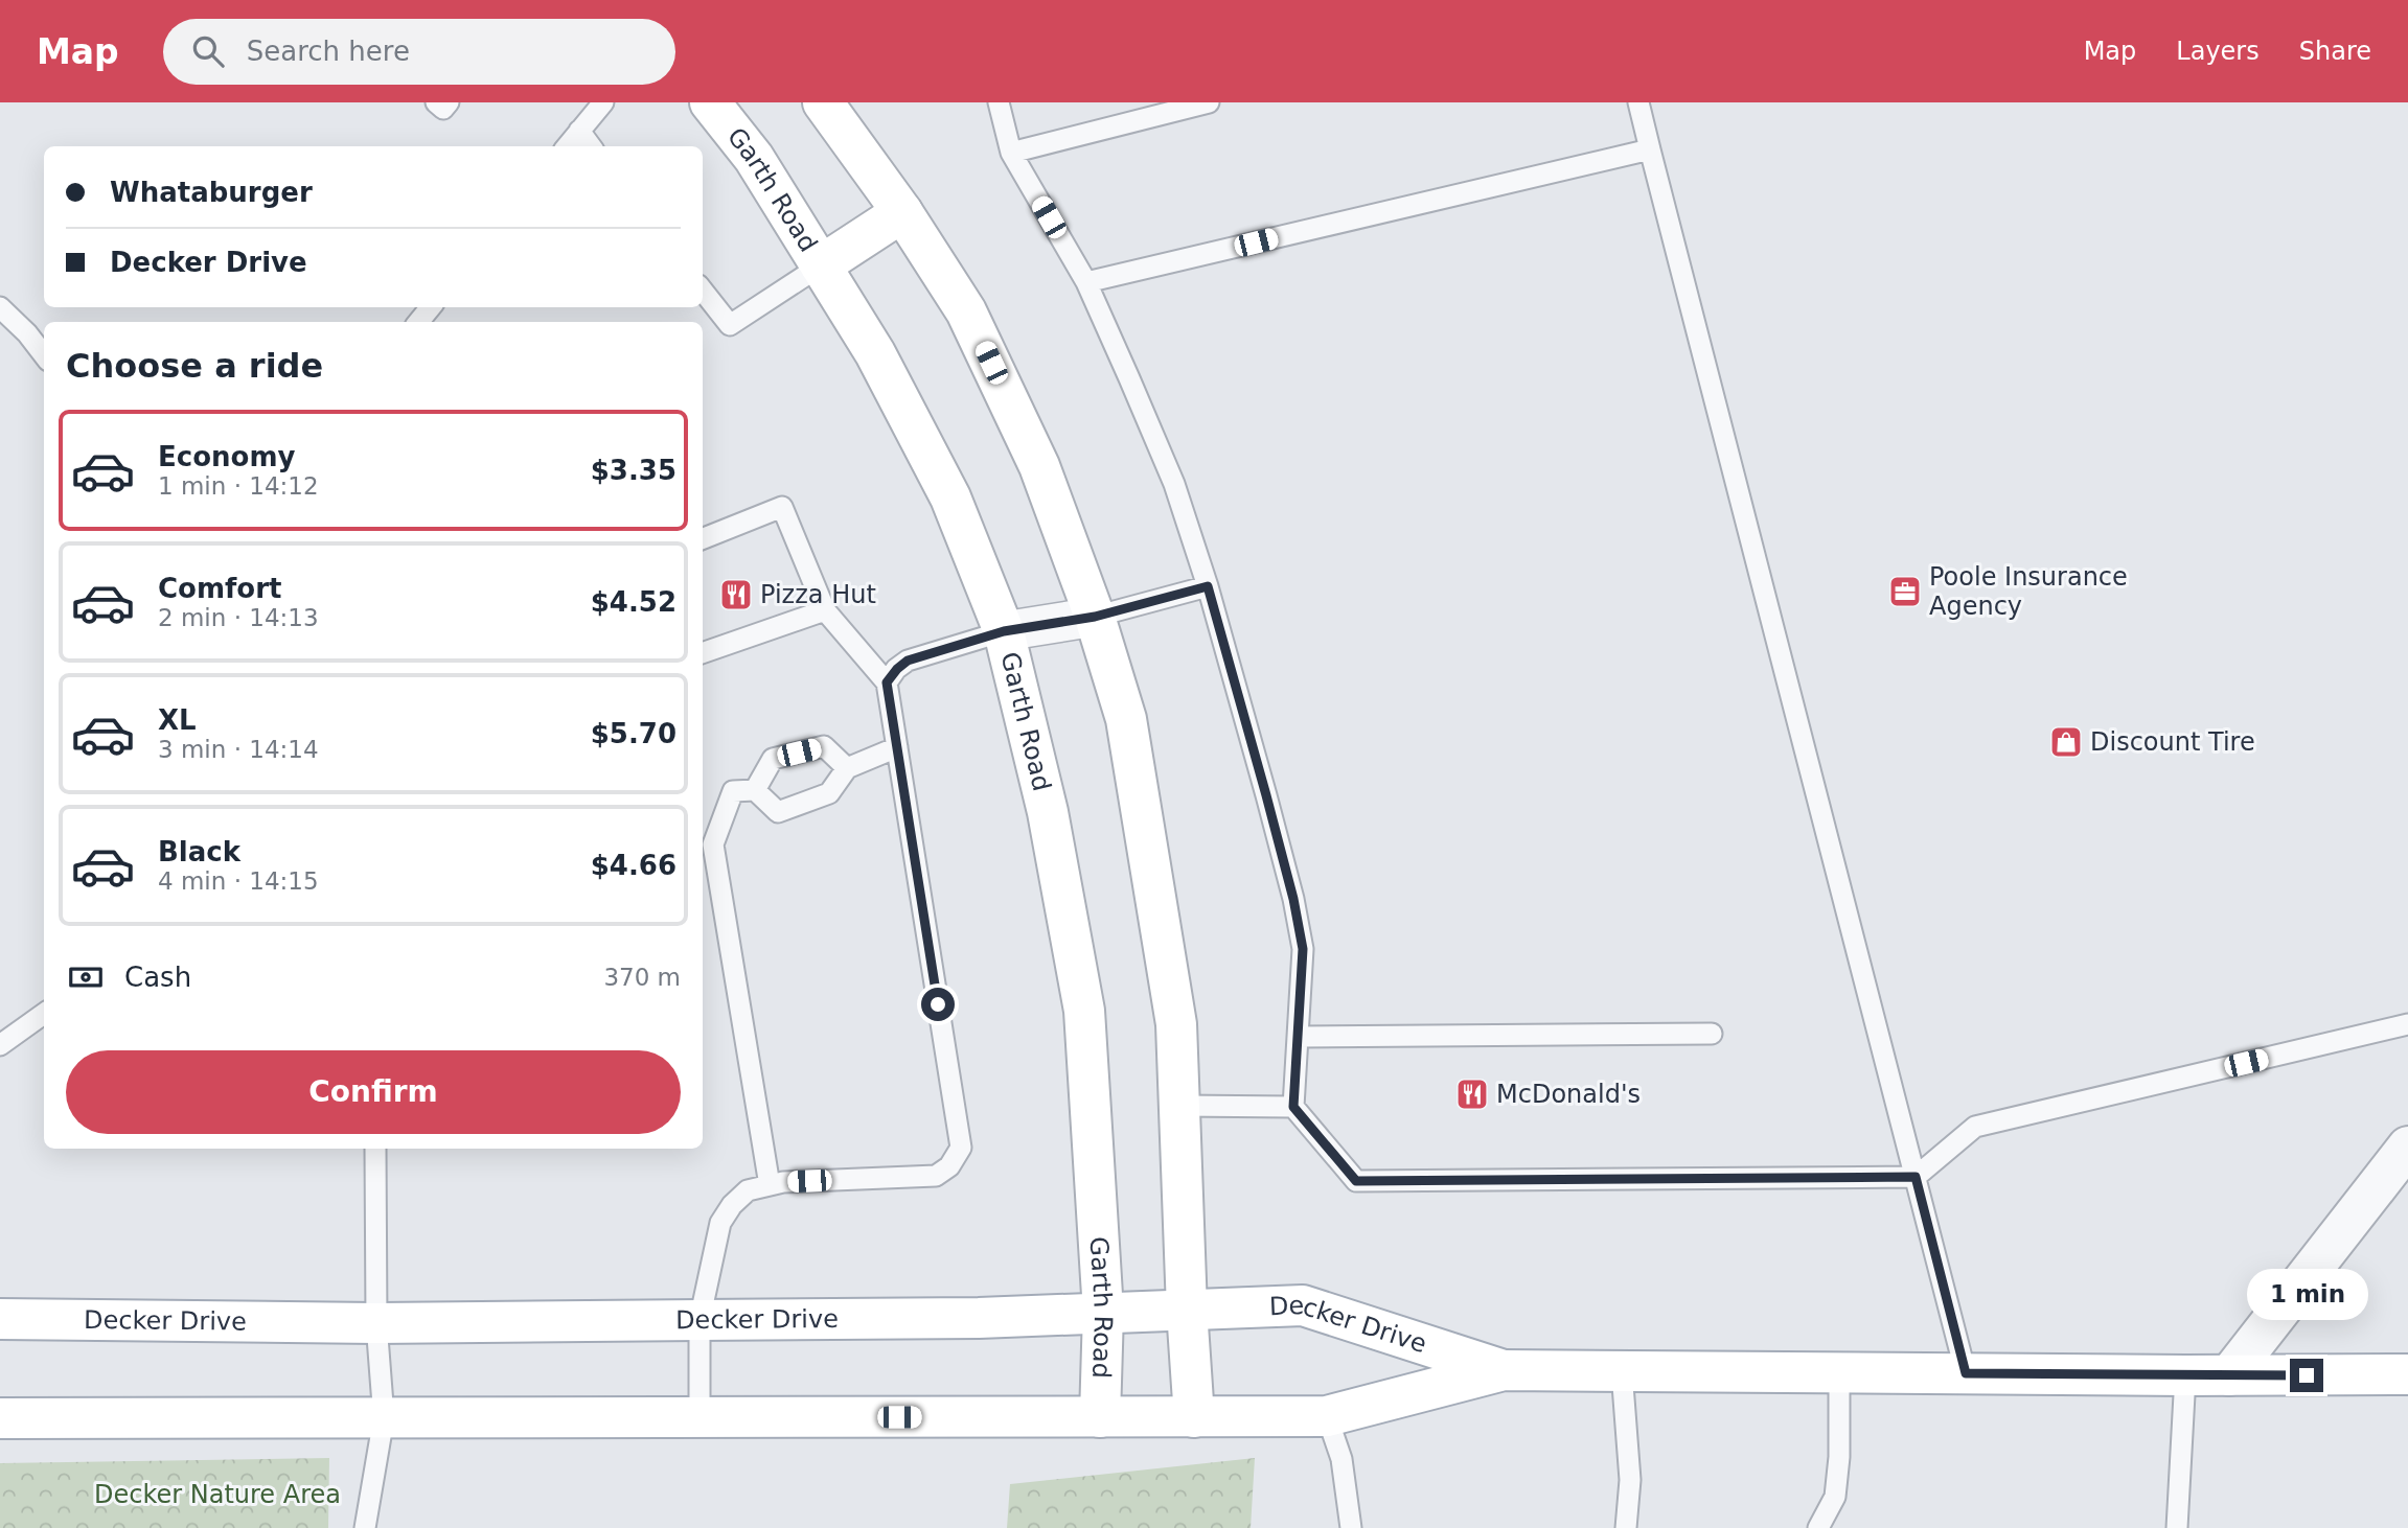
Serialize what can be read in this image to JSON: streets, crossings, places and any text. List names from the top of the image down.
{
  "streets": {
    "main road": ["Garth Road", "Decker Drive"]
  },
  "crossings": [
    ["Garth Road", "Decker Drive"]
  ],
  "parks": ["Decker Nature Area"],
  "places": {
    "office": ["Poole Insurance Agency"],
    "restaurant": ["Pizza Hut", "McDonald's"],
    "shop": ["Discount Tire"]
  },
  "page": {
    "header": "Map",
    "search": "Search here",
    "nav": ["Map", "Layers", "Share"],
    "banner": ["Whataburger", "Decker Drive"],
    "heading": "Choose a ride",
    "list": [
      {
        "name": "Economy",
        "note": "1 min · 14:12",
        "value": "$3.35"
      },
      {
        "name": "Comfort",
        "note": "2 min · 14:13",
        "value": "$4.52"
      },
      {
        "name": "XL",
        "note": "3 min · 14:14",
        "value": "$5.70"
      },
      {
        "name": "Black",
        "note": "4 min · 14:15",
        "value": "$4.66"
      }
    ],
    "pay": ["Cash", "370 m"],
    "buttons": "Confirm",
    "bubble": "1 min"
  }
}
